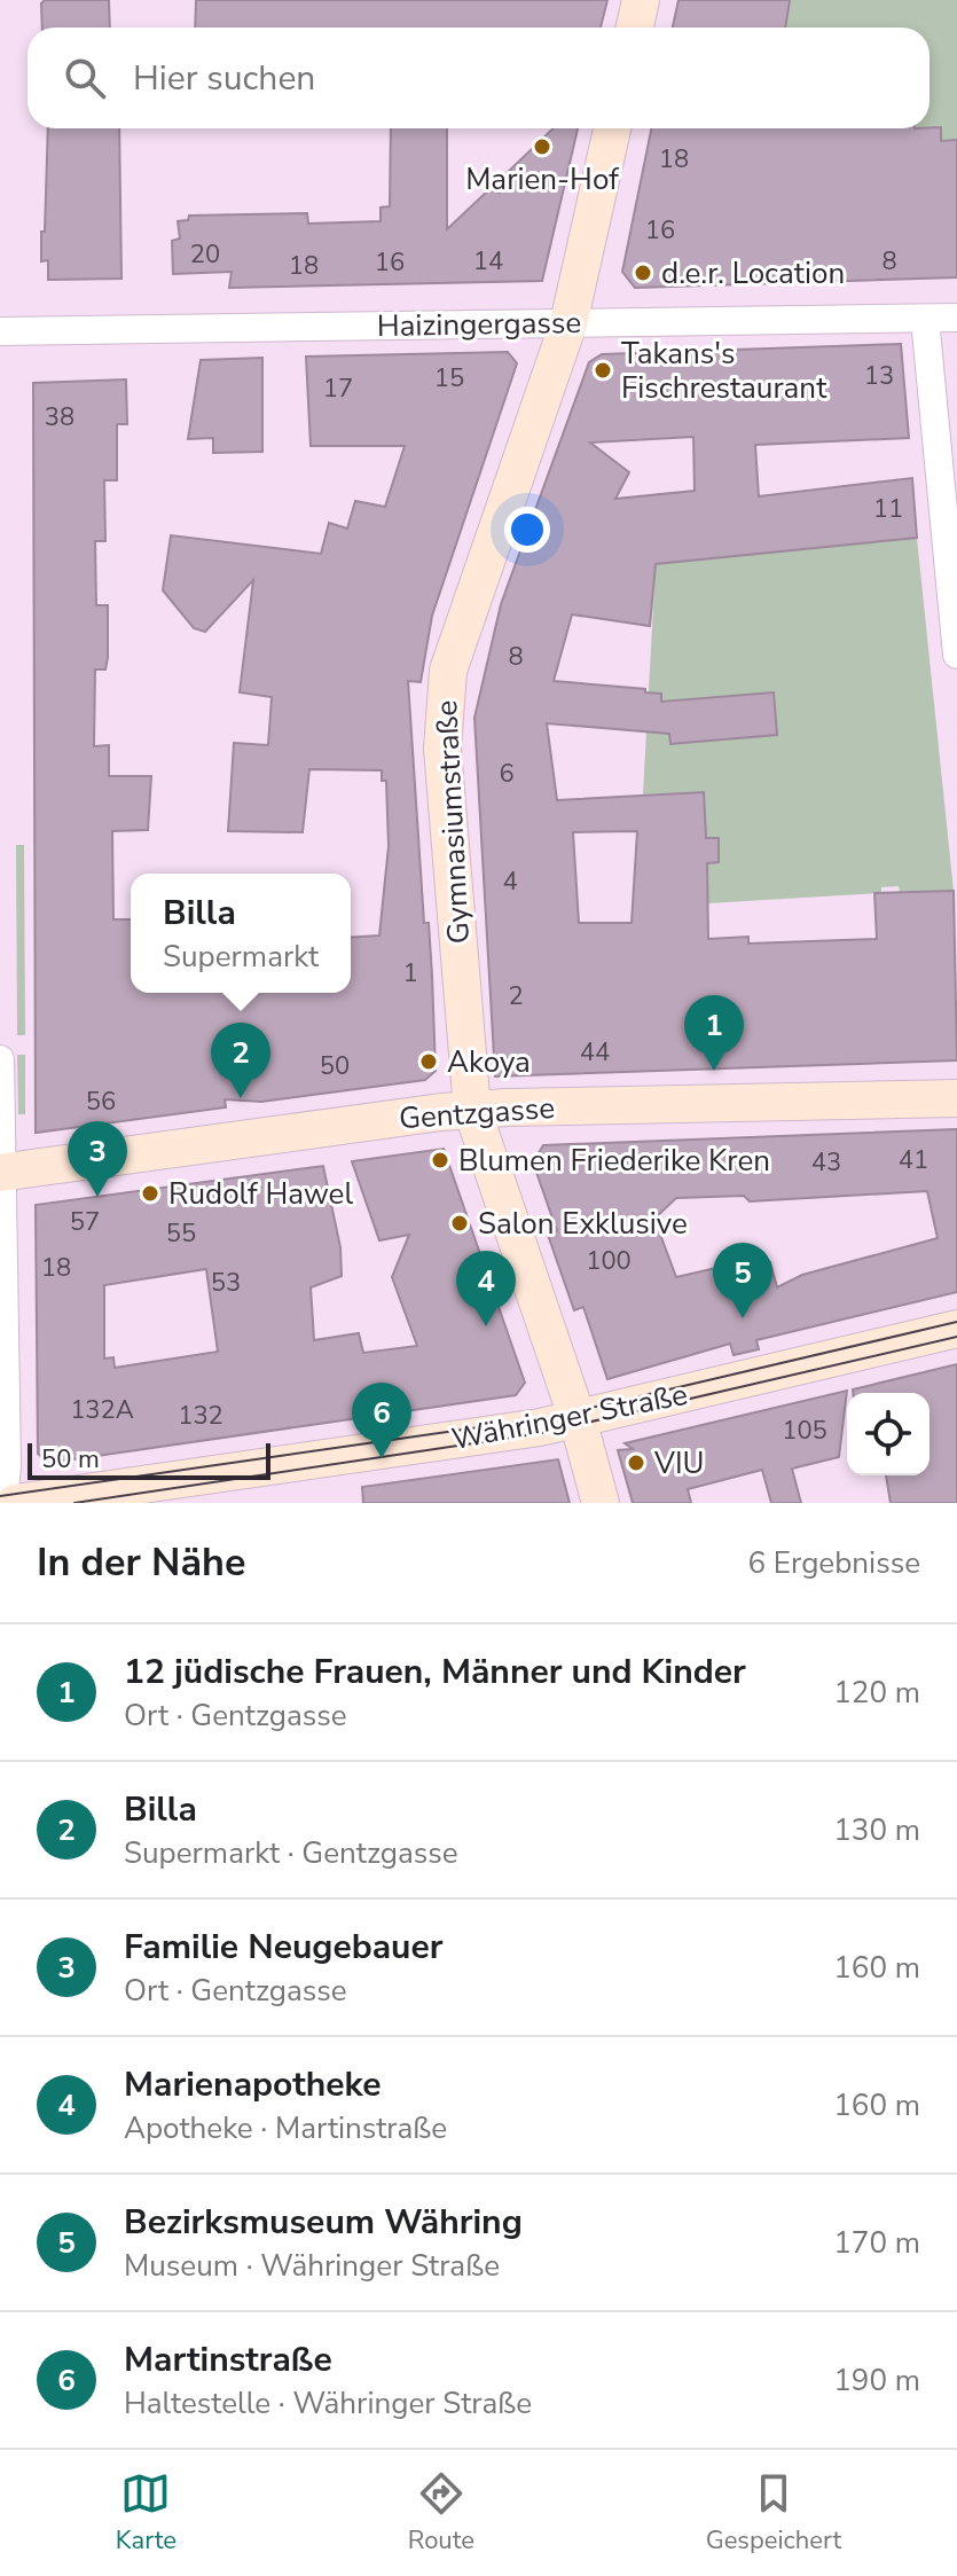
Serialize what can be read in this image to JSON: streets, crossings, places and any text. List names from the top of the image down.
{
  "streets": {
    "main road": ["Gymnasiumstraße", "Gentzgasse", "Währinger Straße"],
    "street": ["Haizingergasse"]
  },
  "crossings": [
    ["Haizingergasse", "Gymnasiumstraße"],
    ["Gymnasiumstraße", "Gentzgasse"],
    ["Gymnasiumstraße", "Währinger Straße"]
  ],
  "places": [
    "Marien-Hof",
    "d.e.r. Location",
    "Takans's Fischrestaurant",
    "Akoya",
    "Blumen Friederike Kren",
    "Rudolf Hawel",
    "Salon Exklusive",
    "VIU"
  ],
  "house_numbers": [
    "18",
    "16",
    "20",
    "14",
    "8",
    "16",
    "18",
    "13",
    "15",
    "17",
    "38",
    "11",
    "8",
    "6",
    "4",
    "1",
    "2",
    "44",
    "50",
    "56",
    "41",
    "43",
    "57",
    "55",
    "100",
    "18",
    "53",
    "132A",
    "132",
    "105"
  ],
  "scale_bar": "50 m",
  "page": {
    "search": "Hier suchen",
    "popup": ["Billa", "Supermarkt"],
    "pins": [
      "1",
      "2",
      "3",
      "5",
      "4",
      "6"
    ],
    "scale": "50 m",
    "heading": ["In der Nähe", "6 Ergebnisse"],
    "list": [
      {
        "mark": "1",
        "name": "12 jüdische Frauen, Männer und Kinder",
        "note": "Ort · Gentzgasse",
        "value": "120 m"
      },
      {
        "mark": "2",
        "name": "Billa",
        "note": "Supermarkt · Gentzgasse",
        "value": "130 m"
      },
      {
        "mark": "3",
        "name": "Familie Neugebauer",
        "note": "Ort · Gentzgasse",
        "value": "160 m"
      },
      {
        "mark": "4",
        "name": "Marienapotheke",
        "note": "Apotheke · Martinstraße",
        "value": "160 m"
      },
      {
        "mark": "5",
        "name": "Bezirksmuseum Währing",
        "note": "Museum · Währinger Straße",
        "value": "170 m"
      },
      {
        "mark": "6",
        "name": "Martinstraße",
        "note": "Haltestelle · Währinger Straße",
        "value": "190 m"
      }
    ],
    "nav": ["Karte", "Route", "Gespeichert"]
  }
}
